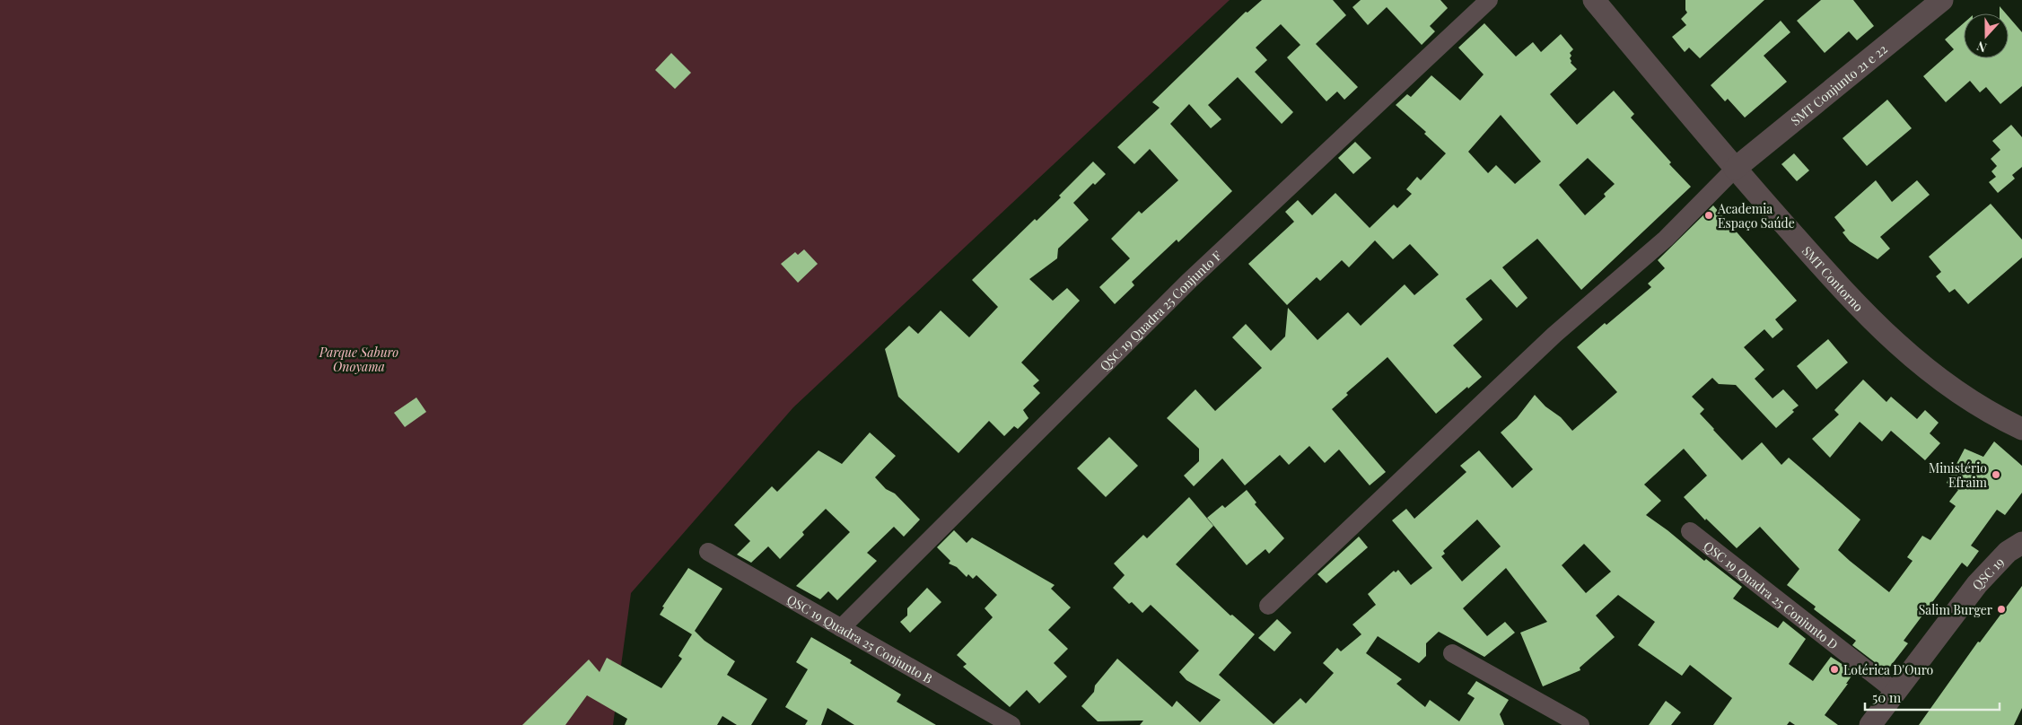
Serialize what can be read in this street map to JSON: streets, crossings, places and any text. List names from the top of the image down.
{
  "streets": {
    "street": [
      "SMT Conjunto 21 e 22",
      "SMT Contorno",
      "QSC 19 Quadra 25 Conjunto F",
      "QSC 19",
      "QSC 19 Quadra 25 Conjunto D",
      "QSC 19 Quadra 25 Conjunto B"
    ]
  },
  "crossings": [
    ["SMT Conjunto 21 e 22", "SMT Contorno"],
    ["QSC 19 Quadra 25 Conjunto F", "QSC 19 Quadra 25 Conjunto B"],
    ["QSC 19", "QSC 19 Quadra 25 Conjunto D"]
  ],
  "parks": ["Parque Saburo Onoyama"],
  "places": [
    "Academia Espaço Saúde",
    "Ministério Efraim",
    "Salim Burger",
    "Lotérica D'Ouro"
  ],
  "scale_bar": "50 m",
  "north": "bottom"
}
